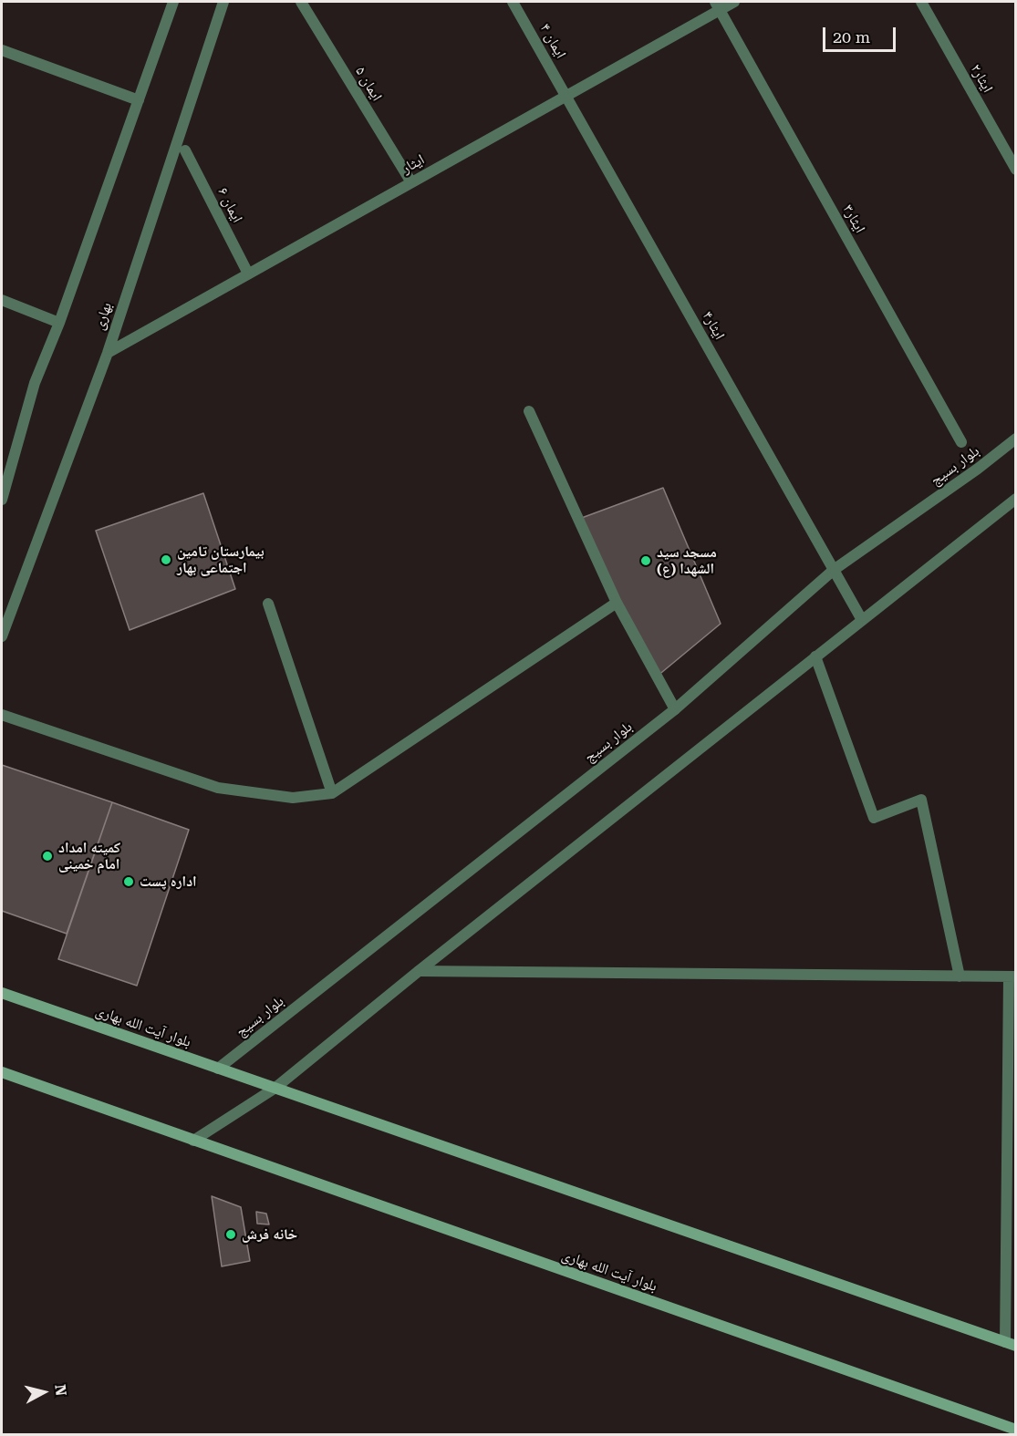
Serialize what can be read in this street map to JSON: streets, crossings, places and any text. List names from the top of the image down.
{
  "streets": {
    "main road": ["بلوار آیت الله بهاری"],
    "street": [
      "ایمان ۴",
      "ایثار۲",
      "ایمان ۵",
      "ایثار",
      "ایمان ۶",
      "ایثار۳",
      "بهاری",
      "ایثار۴",
      "بلوار بسیج"
    ]
  },
  "crossings": [
    ["ایمان ۴", "ایثار"],
    ["ایمان ۴", "ایثار۴"],
    ["ایمان ۵", "ایثار"],
    ["ایثار", "ایمان ۶"],
    ["ایثار", "ایثار۳"],
    ["ایثار", "بهاری"],
    ["ایثار", "ایثار۴"],
    ["ایثار۴", "بلوار بسیج"],
    ["بلوار بسیج", "بلوار آیت الله بهاری"]
  ],
  "places": [
    "بیمارستان تامین اجتماعی بهار",
    "مسجد سید الشهدا (ع)",
    "کمیته امداد امام خمینی",
    "اداره پست",
    "خانه فرش"
  ],
  "scale_bar": "20 m",
  "north": "right"
}
